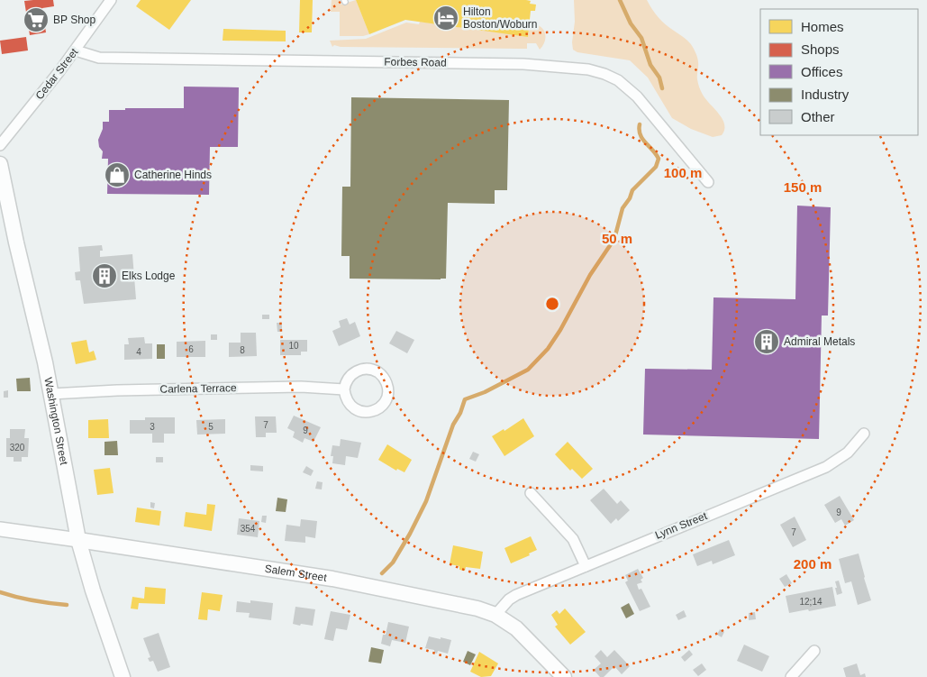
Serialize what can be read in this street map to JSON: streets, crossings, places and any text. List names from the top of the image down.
{
  "streets": {
    "main road": ["Washington Street", "Salem Street"],
    "street": [
      "Forbes Road",
      "Cedar Street",
      "Carlena Terrace",
      "Lynn Street"
    ]
  },
  "crossings": [
    ["Forbes Road", "Cedar Street"],
    ["Carlena Terrace", "Washington Street"],
    ["Washington Street", "Salem Street"],
    ["Lynn Street", "Salem Street"]
  ],
  "places": {
    "hotel": ["Hilton Boston/Woburn"],
    "supermarket": ["BP Shop"],
    "shop": ["Catherine Hinds"],
    "building": ["Elks Lodge", "Admiral Metals"]
  },
  "house_numbers": [
    "10",
    "6",
    "8",
    "4",
    "7",
    "3",
    "5",
    "9",
    "320",
    "9",
    "354",
    "7",
    "12;14"
  ],
  "legend": [
    "Homes",
    "Shops",
    "Offices",
    "Industry",
    "Other"
  ],
  "rings": [
    "100 m",
    "150 m",
    "50 m",
    "200 m"
  ]
}
